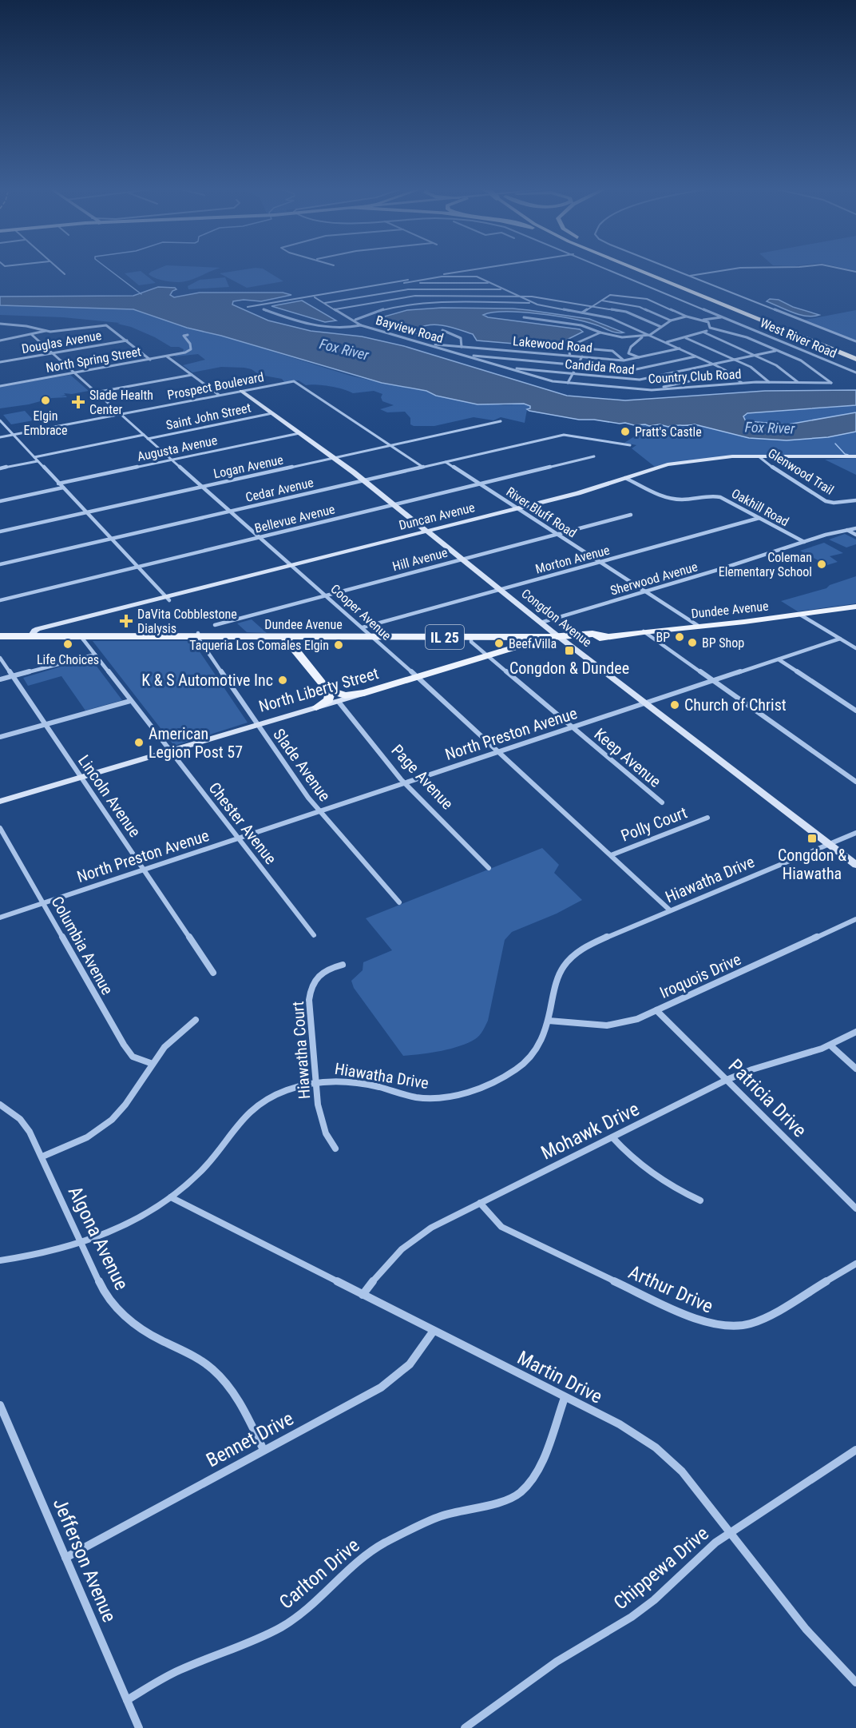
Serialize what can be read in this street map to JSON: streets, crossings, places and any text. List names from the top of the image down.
{
  "streets": {
    "main road": ["Dundee Avenue", "IL 25", "North Liberty Street"],
    "street": [
      "Bayview Road",
      "West River Road",
      "Douglas Avenue",
      "Lakewood Road",
      "North Spring Street",
      "Candida Road",
      "Country Club Road",
      "Prospect Boulevard",
      "Saint John Street",
      "Augusta Avenue",
      "Logan Avenue",
      "Glenwood Trail",
      "Cedar Avenue",
      "Oakhill Road",
      "River Bluff Road",
      "Duncan Avenue",
      "Bellevue Avenue",
      "Hill Avenue",
      "Morton Avenue",
      "Sherwood Avenue",
      "Cooper Avenue",
      "Congdon Avenue",
      "North Preston Avenue",
      "Keep Avenue",
      "Slade Avenue",
      "Page Avenue",
      "Lincoln Avenue",
      "Chester Avenue",
      "Polly Court",
      "Hiawatha Drive",
      "Columbia Avenue",
      "Iroquois Drive",
      "Hiawatha Court",
      "Patricia Drive",
      "Mohawk Drive",
      "Algona Avenue",
      "Arthur Drive",
      "Martin Drive",
      "Bennet Drive",
      "Jefferson Avenue",
      "Chippewa Drive",
      "Carlton Drive"
    ]
  },
  "crossings": [
    ["Bayview Road", "Lakewood Road"],
    ["Bayview Road", "Candida Road"],
    ["Bayview Road", "Country Club Road"],
    ["Douglas Avenue", "Cooper Avenue"],
    ["North Spring Street", "Cooper Avenue"],
    ["Candida Road", "Country Club Road"],
    ["Prospect Boulevard", "Logan Avenue"],
    ["Prospect Boulevard", "Cooper Avenue"],
    ["Prospect Boulevard", "Congdon Avenue"],
    ["Saint John Street", "Cooper Avenue"],
    ["Saint John Street", "Congdon Avenue"],
    ["Augusta Avenue", "Cooper Avenue"],
    ["Augusta Avenue", "Congdon Avenue"],
    ["Logan Avenue", "Cooper Avenue"],
    ["Logan Avenue", "Congdon Avenue"],
    ["Glenwood Trail", "Duncan Avenue"],
    ["Cedar Avenue", "River Bluff Road"],
    ["Cedar Avenue", "Cooper Avenue"],
    ["Cedar Avenue", "Congdon Avenue"],
    ["Oakhill Road", "Duncan Avenue"],
    ["Oakhill Road", "Morton Avenue"],
    ["Oakhill Road", "Sherwood Avenue"],
    ["River Bluff Road", "Duncan Avenue"],
    ["River Bluff Road", "Bellevue Avenue"],
    ["River Bluff Road", "Hill Avenue"],
    ["River Bluff Road", "Morton Avenue"],
    ["River Bluff Road", "Sherwood Avenue"],
    ["River Bluff Road", "Dundee Avenue"],
    ["Duncan Avenue", "Dundee Avenue"],
    ["Duncan Avenue", "Cooper Avenue"],
    ["Duncan Avenue", "Congdon Avenue"],
    ["Bellevue Avenue", "Cooper Avenue"],
    ["Bellevue Avenue", "Congdon Avenue"],
    ["Hill Avenue", "Cooper Avenue"],
    ["Hill Avenue", "Congdon Avenue"],
    ["Morton Avenue", "Cooper Avenue"],
    ["Morton Avenue", "Congdon Avenue"],
    ["Sherwood Avenue", "Congdon Avenue"],
    ["Dundee Avenue", "Cooper Avenue"],
    ["Dundee Avenue", "Congdon Avenue"],
    ["Dundee Avenue", "North Liberty Street"],
    ["Dundee Avenue", "Keep Avenue"],
    ["Dundee Avenue", "Slade Avenue"],
    ["Dundee Avenue", "Chester Avenue"],
    ["Cooper Avenue", "North Liberty Street"],
    ["Cooper Avenue", "North Preston Avenue"],
    ["Cooper Avenue", "Polly Court"],
    ["Cooper Avenue", "Hiawatha Drive"],
    ["Congdon Avenue", "North Liberty Street"],
    ["Congdon Avenue", "North Preston Avenue"],
    ["Congdon Avenue", "Hiawatha Drive"],
    ["North Liberty Street", "Keep Avenue"],
    ["North Liberty Street", "Slade Avenue"],
    ["North Liberty Street", "Page Avenue"],
    ["North Liberty Street", "Lincoln Avenue"],
    ["North Liberty Street", "Chester Avenue"],
    ["North Preston Avenue", "Keep Avenue"],
    ["North Preston Avenue", "Slade Avenue"],
    ["North Preston Avenue", "Page Avenue"],
    ["North Preston Avenue", "Lincoln Avenue"],
    ["North Preston Avenue", "Chester Avenue"],
    ["North Preston Avenue", "Columbia Avenue"],
    ["Hiawatha Drive", "Iroquois Drive"],
    ["Hiawatha Drive", "Hiawatha Court"],
    ["Hiawatha Drive", "Algona Avenue"],
    ["Hiawatha Drive", "Martin Drive"],
    ["Iroquois Drive", "Patricia Drive"],
    ["Patricia Drive", "Mohawk Drive"],
    ["Mohawk Drive", "Arthur Drive"],
    ["Mohawk Drive", "Martin Drive"],
    ["Algona Avenue", "Bennet Drive"],
    ["Martin Drive", "Bennet Drive"],
    ["Martin Drive", "Chippewa Drive"],
    ["Martin Drive", "Carlton Drive"],
    ["Bennet Drive", "Jefferson Avenue"],
    ["Jefferson Avenue", "Carlton Drive"]
  ],
  "water": ["Fox River"],
  "places": {
    "other": [
      "Elgin Embrace",
      "Pratt's Castle",
      "Coleman Elementary School",
      "BP",
      "BP Shop",
      "Beef Villa",
      "Life Choices",
      "Taqueria Los Comales Elgin",
      "K & S Automotive Inc",
      "Church of Christ",
      "American Legion Post 57"
    ],
    "health": ["Slade Health Center", "DaVita Cobblestone Dialysis"],
    "transit": ["Congdon & Dundee", "Congdon & Hiawatha"]
  }
}
